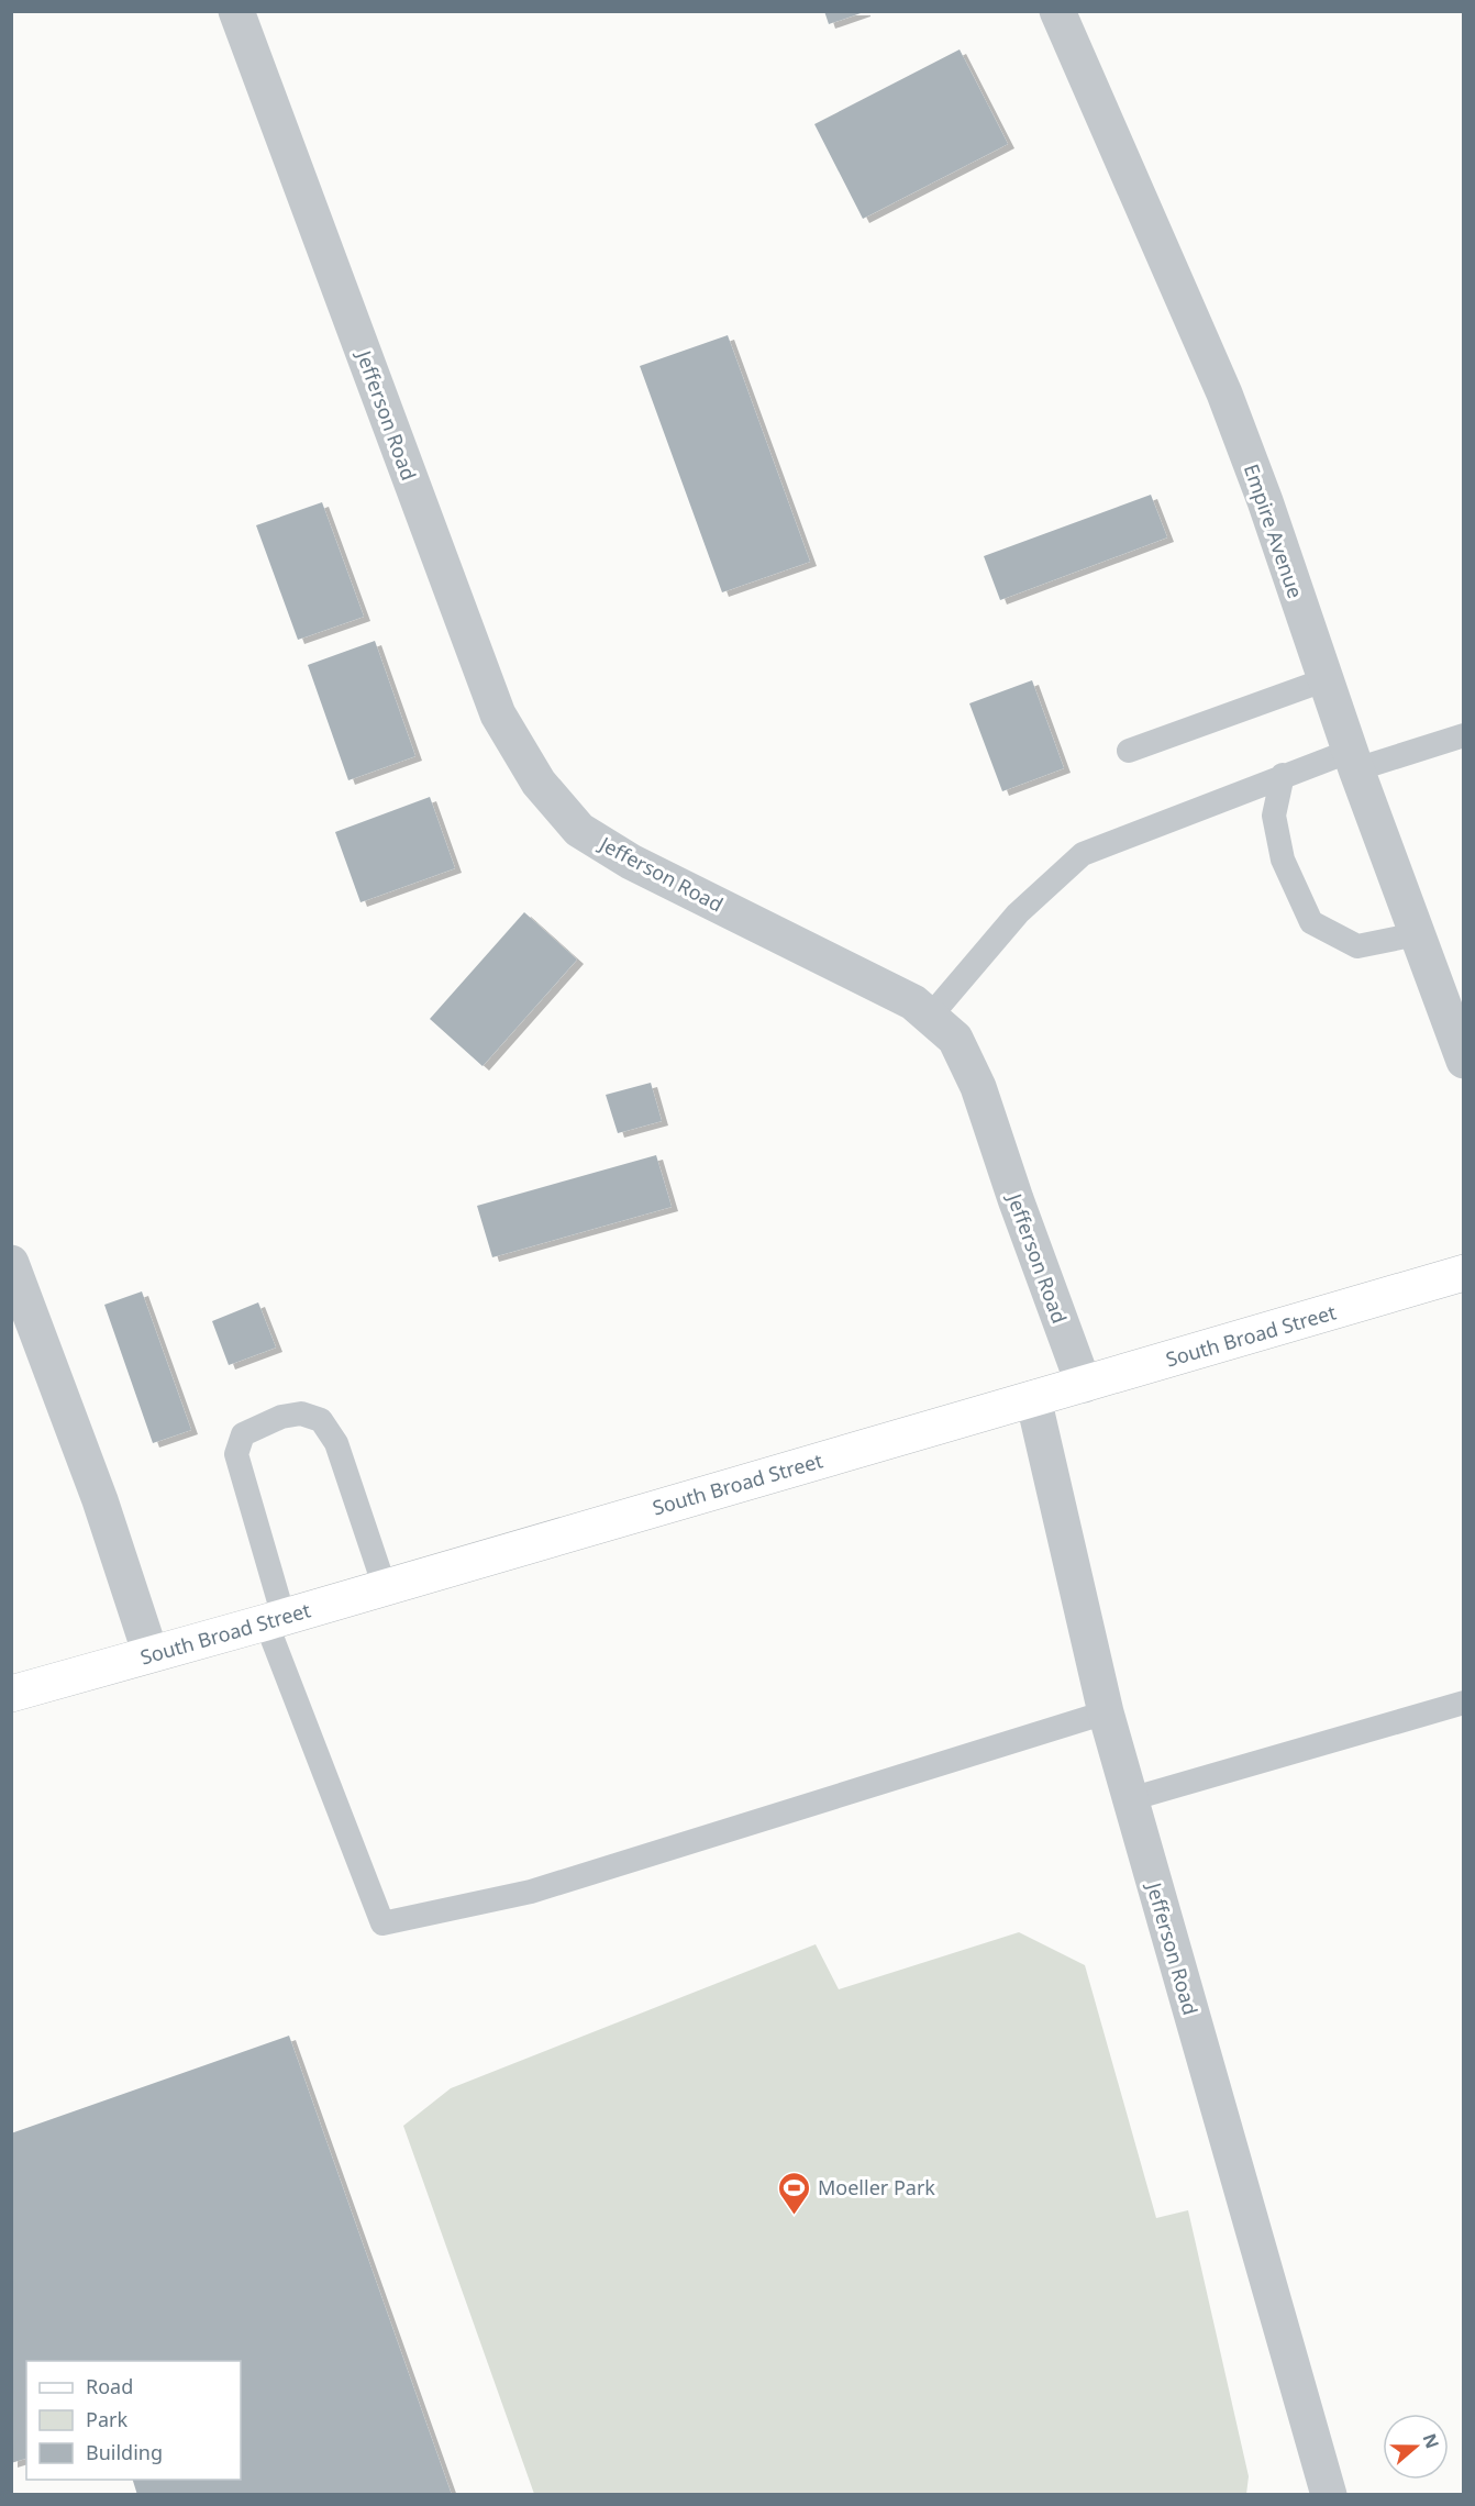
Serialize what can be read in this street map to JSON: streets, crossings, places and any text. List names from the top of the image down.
{
  "streets": {
    "main road": ["South Broad Street"],
    "street": ["Jefferson Road", "Empire Avenue"]
  },
  "crossings": [
    ["Jefferson Road", "South Broad Street"]
  ],
  "places": {
    "sports": ["Moeller Park"]
  },
  "legend": ["Road", "Park", "Building"],
  "north": "right"
}
